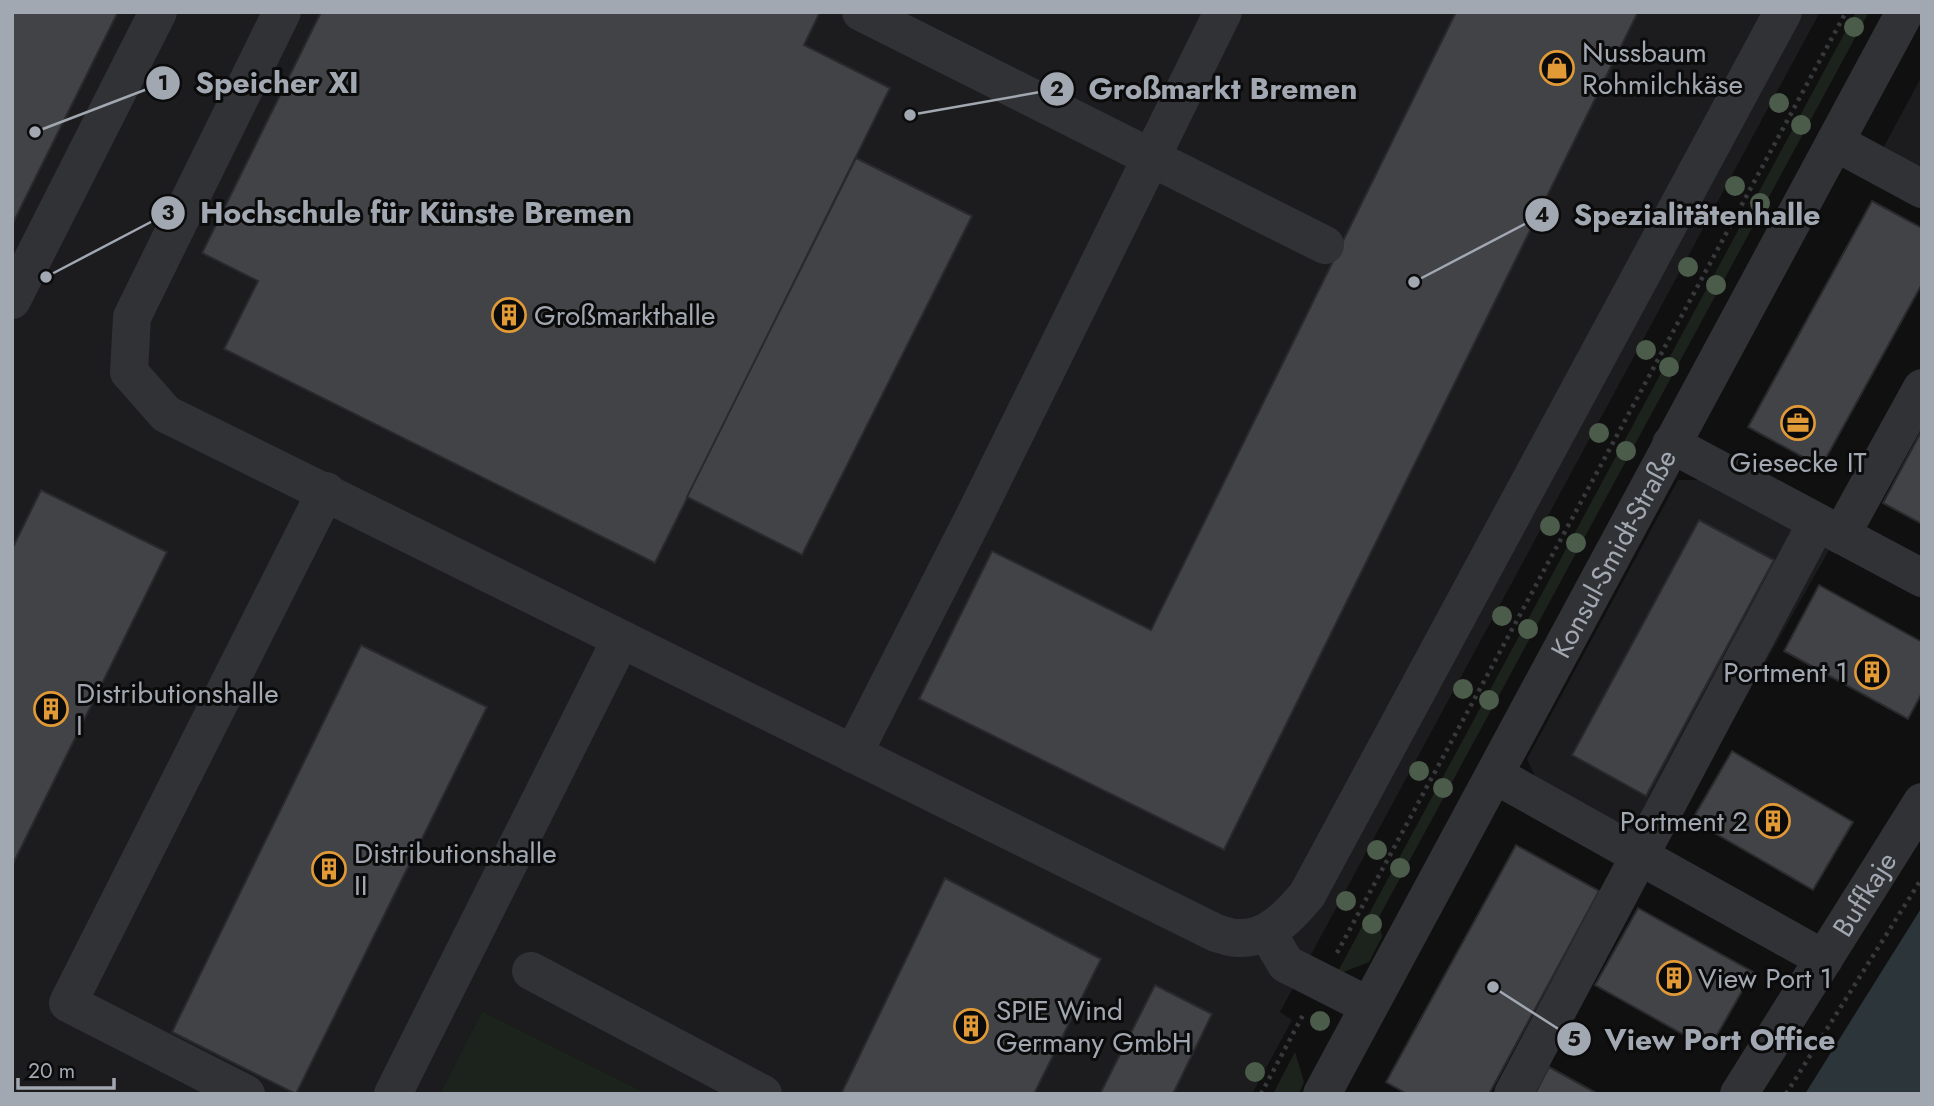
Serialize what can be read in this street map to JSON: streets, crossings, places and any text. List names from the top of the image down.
{
  "streets": {
    "street": ["Konsul-Smidt-Straße", "Buffkaje"]
  },
  "places": {
    "shop": ["Nussbaum Rohmilchkäse"],
    "other": [
      "Großmarkt Bremen",
      "Speicher XI",
      "Hochschule für Künste Bremen",
      "Spezialitätenhalle",
      "View Port Office"
    ],
    "building": [
      "Großmarkthalle",
      "Portment 1",
      "Distributionshalle I",
      "Portment 2",
      "Distributionshalle II",
      "View Port 1",
      "SPIE Wind Germany GmbH"
    ],
    "office": ["Giesecke IT"]
  },
  "scale_bar": "20 m"
}
